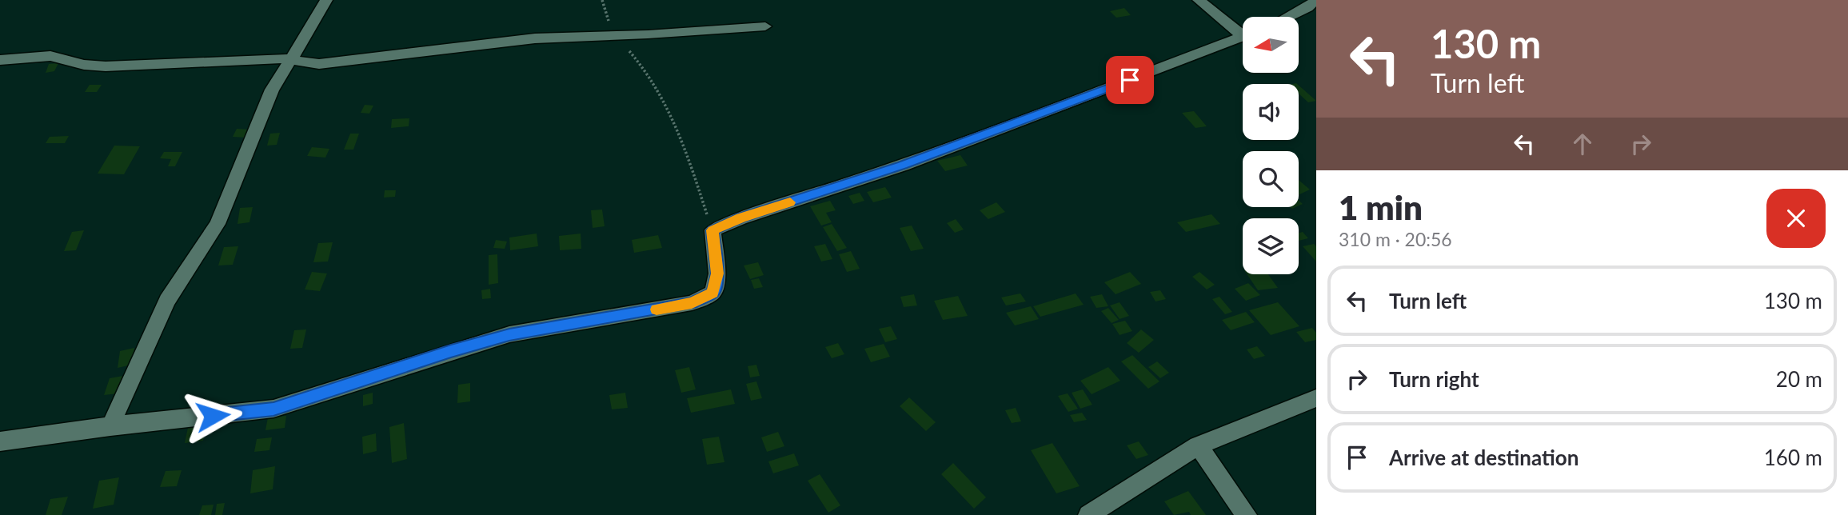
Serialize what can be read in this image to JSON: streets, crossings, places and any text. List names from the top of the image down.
{
  "north": "left",
  "page": {
    "turn": ["130 m", "Turn left"],
    "heading": ["1 min", "310 m · 20:56"],
    "list": [
      {
        "name": "Turn left",
        "value": "130 m"
      },
      {
        "name": "Turn right",
        "value": "20 m"
      },
      {
        "name": "Arrive at destination",
        "value": "160 m"
      }
    ]
  }
}
